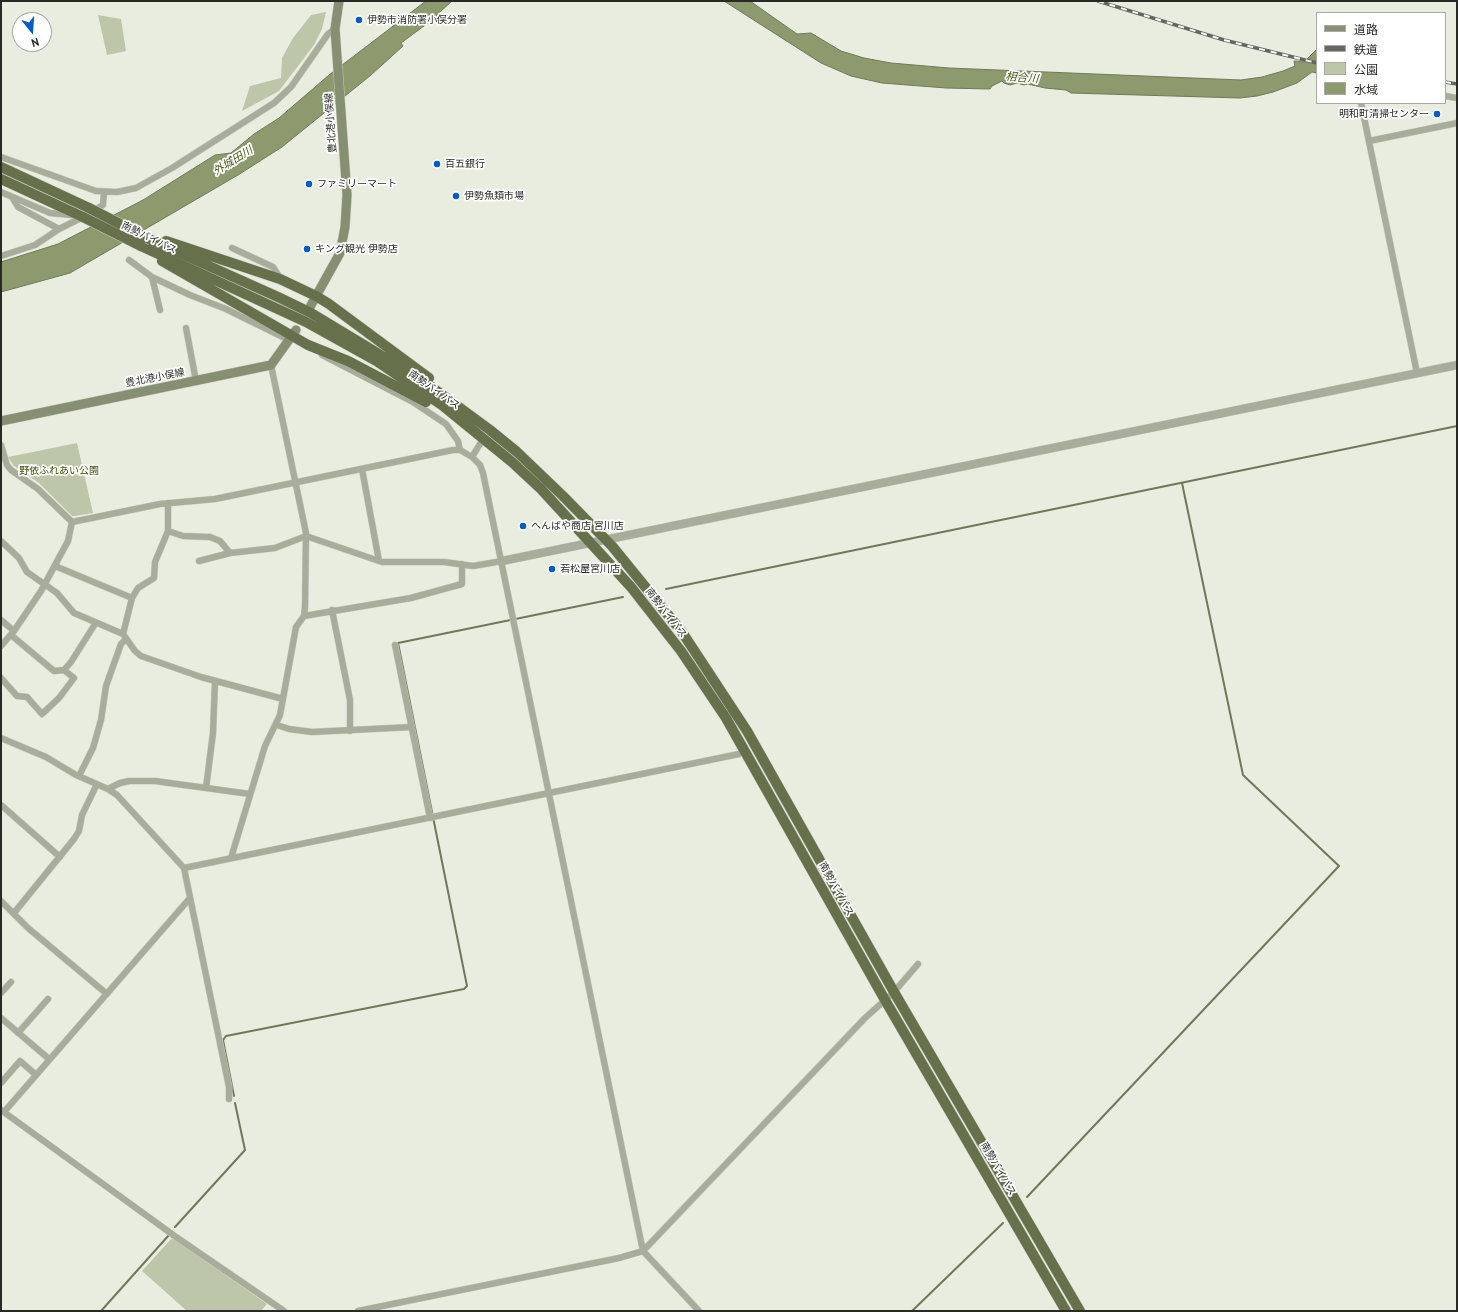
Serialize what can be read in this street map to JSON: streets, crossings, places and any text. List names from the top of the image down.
{
  "streets": {
    "highway": ["南勢バイパス"],
    "main road": ["豊北港小俣線"]
  },
  "water": ["相合川", "外城田川"],
  "parks": ["野依ふれあい公園"],
  "places": [
    "伊勢市消防署小俣分署",
    "明和町清掃センター",
    "百五銀行",
    "ファミリーマート",
    "伊勢魚類市場",
    "キング観光 伊勢店",
    "へんばや商店 宮川店",
    "若松屋宮川店"
  ],
  "legend": [
    "道路",
    "鉄道",
    "公園",
    "水域"
  ],
  "north": "bottom"
}
